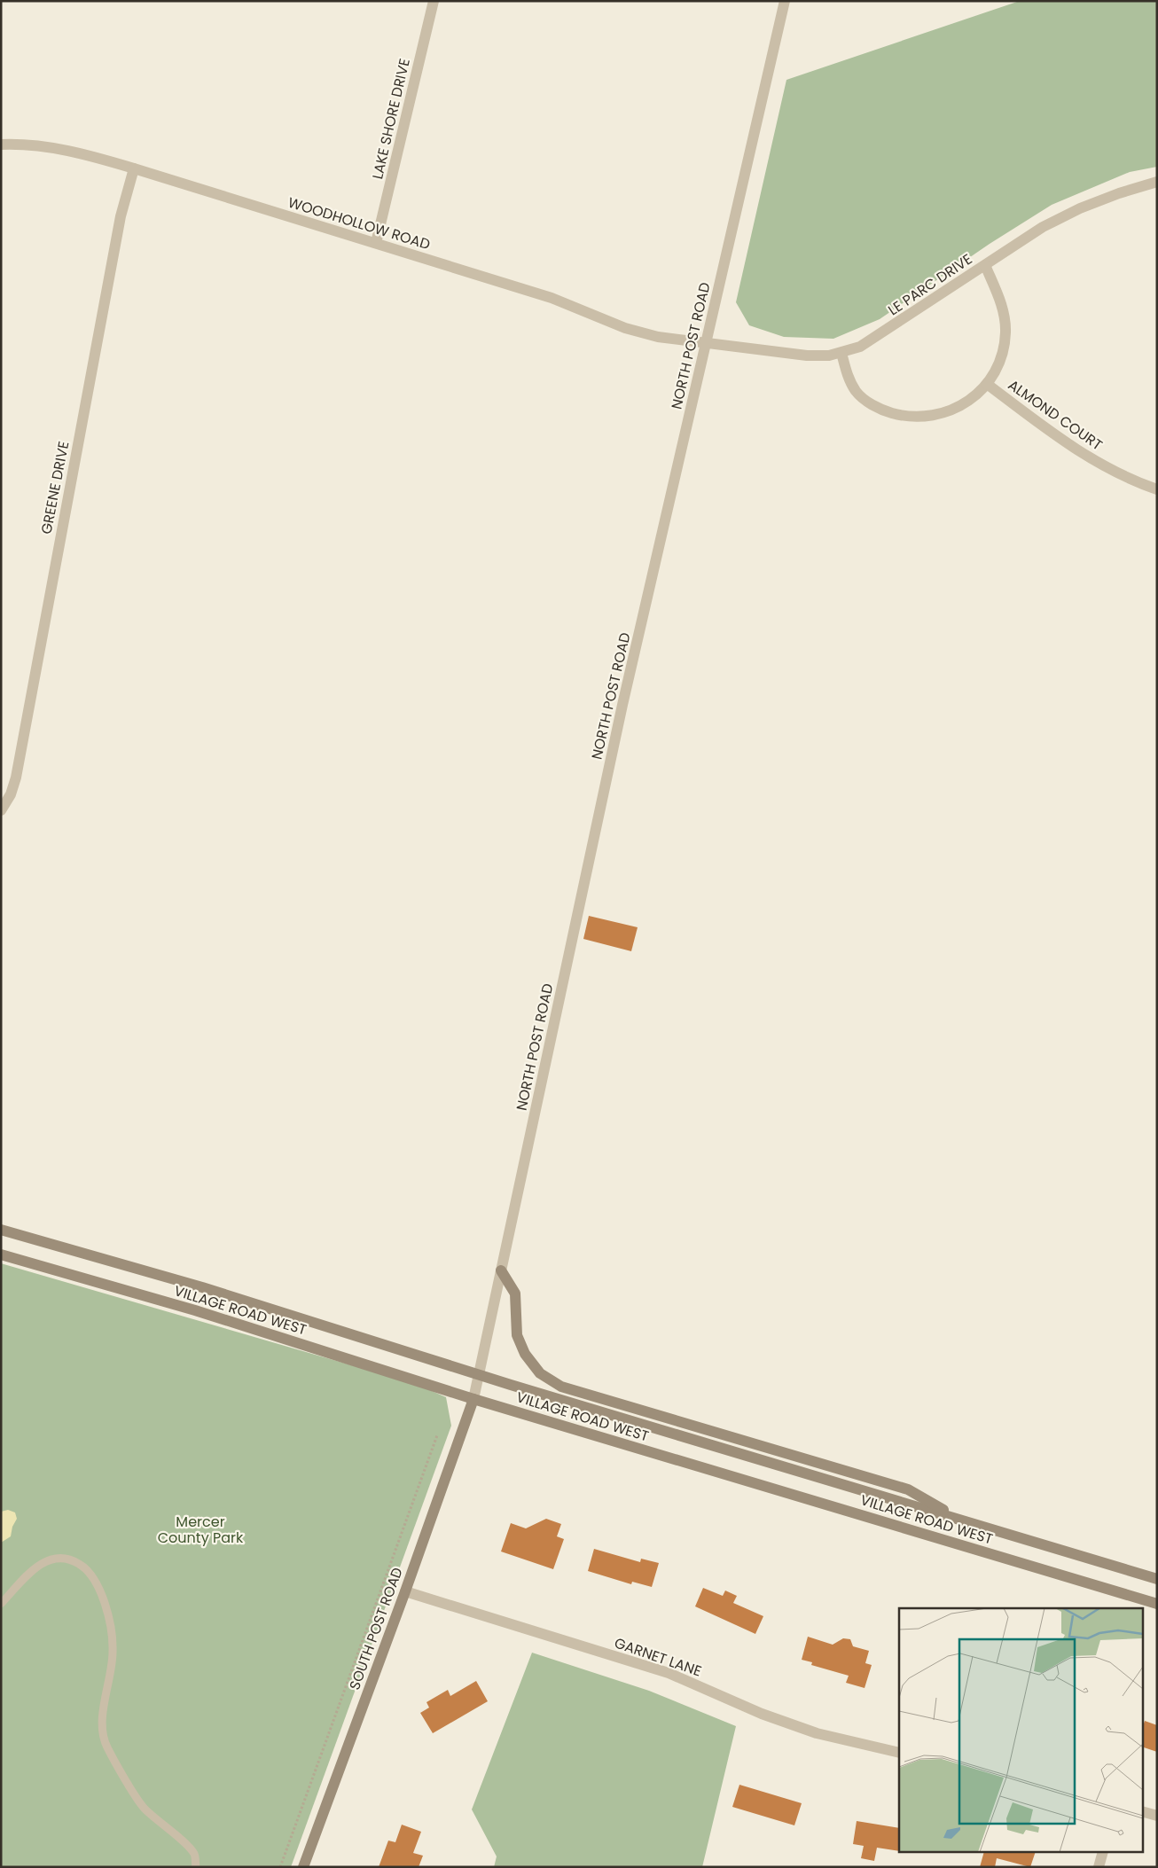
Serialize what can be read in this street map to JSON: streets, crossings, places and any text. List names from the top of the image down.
{
  "streets": {
    "main road": ["VILLAGE ROAD WEST", "SOUTH POST ROAD"],
    "street": [
      "LAKE SHORE DRIVE",
      "WOODHOLLOW ROAD",
      "LE PARC DRIVE",
      "NORTH POST ROAD",
      "ALMOND COURT",
      "GREENE DRIVE",
      "GARNET LANE"
    ]
  },
  "crossings": [
    ["LAKE SHORE DRIVE", "WOODHOLLOW ROAD"],
    ["WOODHOLLOW ROAD", "LE PARC DRIVE"],
    ["WOODHOLLOW ROAD", "NORTH POST ROAD"],
    ["WOODHOLLOW ROAD", "GREENE DRIVE"],
    ["LE PARC DRIVE", "NORTH POST ROAD"],
    ["NORTH POST ROAD", "VILLAGE ROAD WEST"],
    ["NORTH POST ROAD", "SOUTH POST ROAD"],
    ["VILLAGE ROAD WEST", "SOUTH POST ROAD"],
    ["SOUTH POST ROAD", "GARNET LANE"]
  ],
  "parks": ["Mercer County Park"]
}
